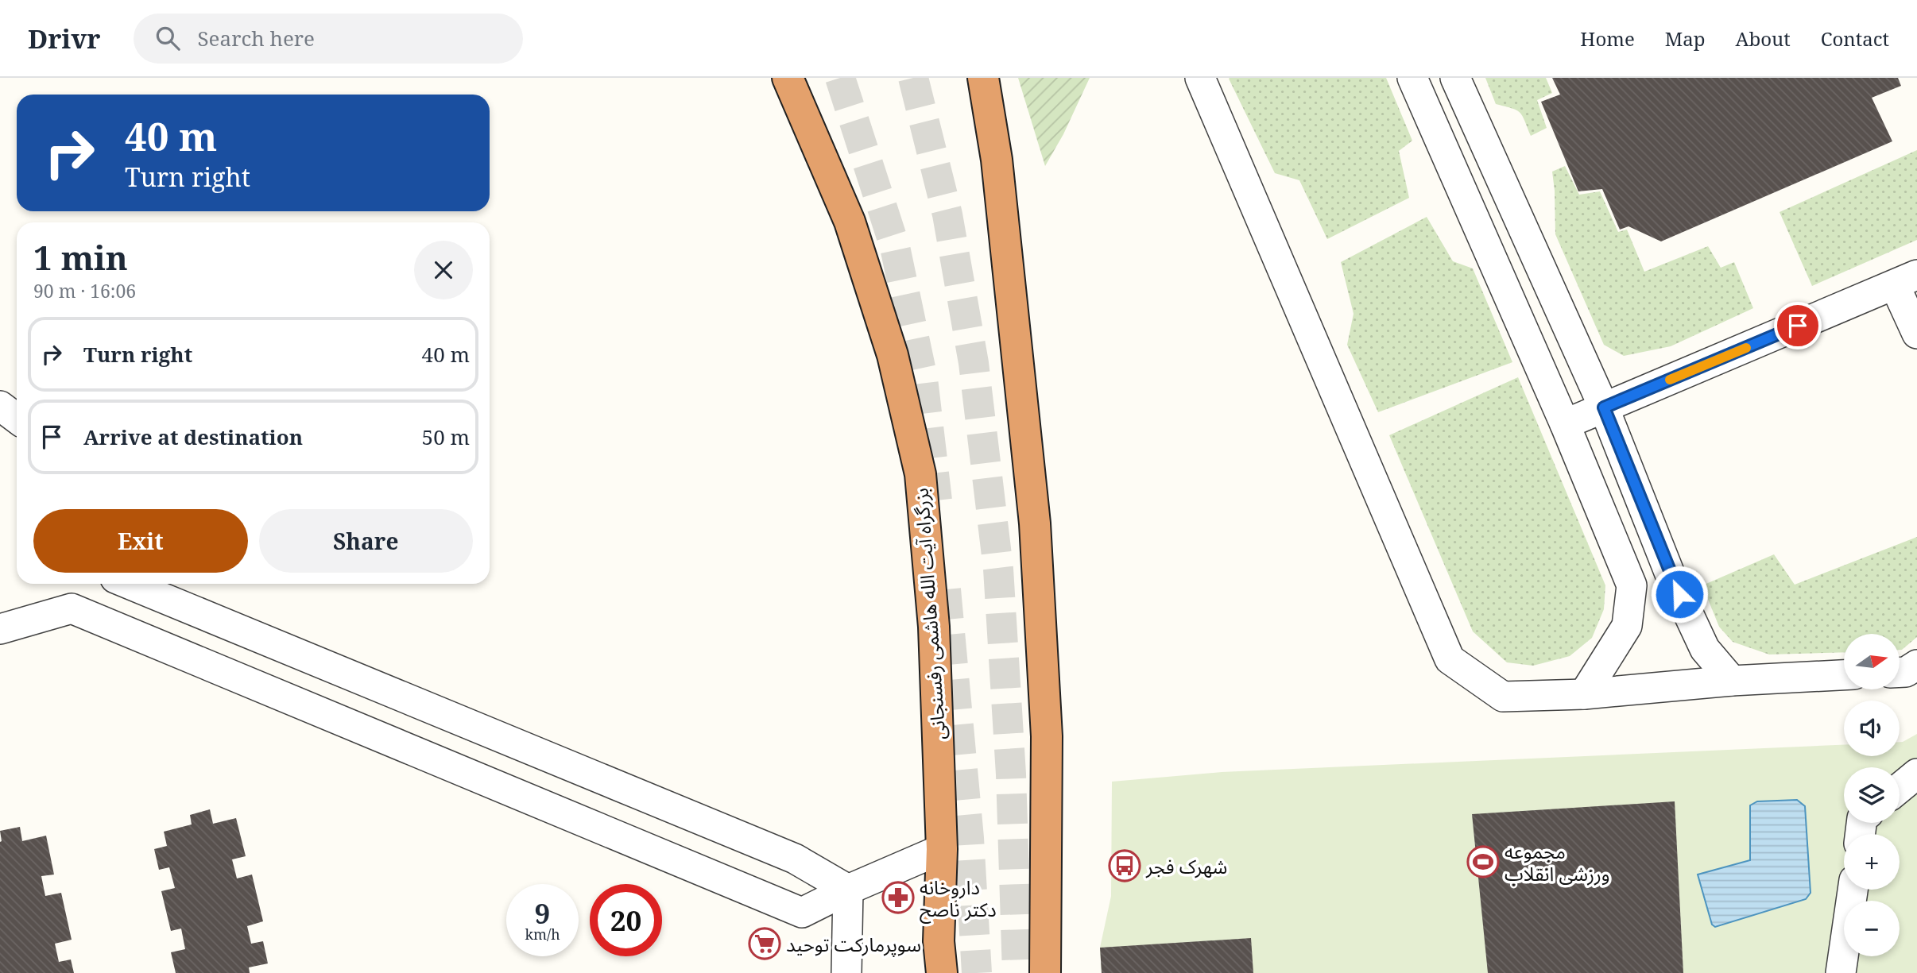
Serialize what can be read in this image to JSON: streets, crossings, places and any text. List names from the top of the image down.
{
  "streets": {
    "highway": ["بزرگراه آیت الله هاشمی رفسنجانی"]
  },
  "places": {
    "sports": ["مجموعه ورزشی انقلاب"],
    "bus stop": ["شهرک فجر"],
    "pharmacy": ["داروخانه دکتر ناصح"],
    "supermarket": ["سوپرمارکت توحید"]
  },
  "north": "right",
  "page": {
    "header": "Drivr",
    "search": "Search here",
    "nav": [
      "Home",
      "Map",
      "About",
      "Contact"
    ],
    "turn": ["40 m", "Turn right"],
    "heading": ["1 min", "90 m · 16:06"],
    "list": [
      {
        "name": "Turn right",
        "value": "40 m"
      },
      {
        "name": "Arrive at destination",
        "value": "50 m"
      }
    ],
    "buttons": ["Exit", "Share"],
    "map_buttons": ["+", "−"],
    "speed": "9 km/h",
    "limit": "20"
  }
}
